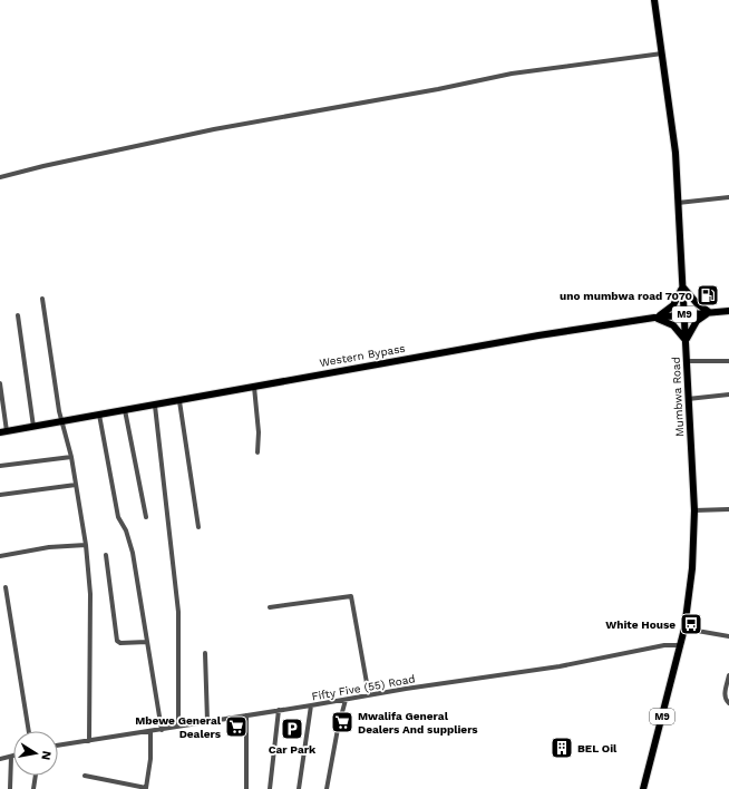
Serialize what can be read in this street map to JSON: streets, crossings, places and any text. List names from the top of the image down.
{
  "streets": {
    "main road": ["M9", "Western Bypass", "Mumbwa Road"],
    "street": ["Fifty Five (55) Road"]
  },
  "crossings": [
    ["Western Bypass", "Mumbwa Road"],
    ["Mumbwa Road", "Fifty Five (55) Road"]
  ],
  "places": {
    "fuel station": ["uno mumbwa road 7070"],
    "bus stop": ["White House"],
    "supermarket": ["Mwalifa General Dealers And suppliers", "Mbewe General Dealers"],
    "parking": ["Car Park"],
    "building": ["BEL Oil"]
  },
  "north": "right"
}
